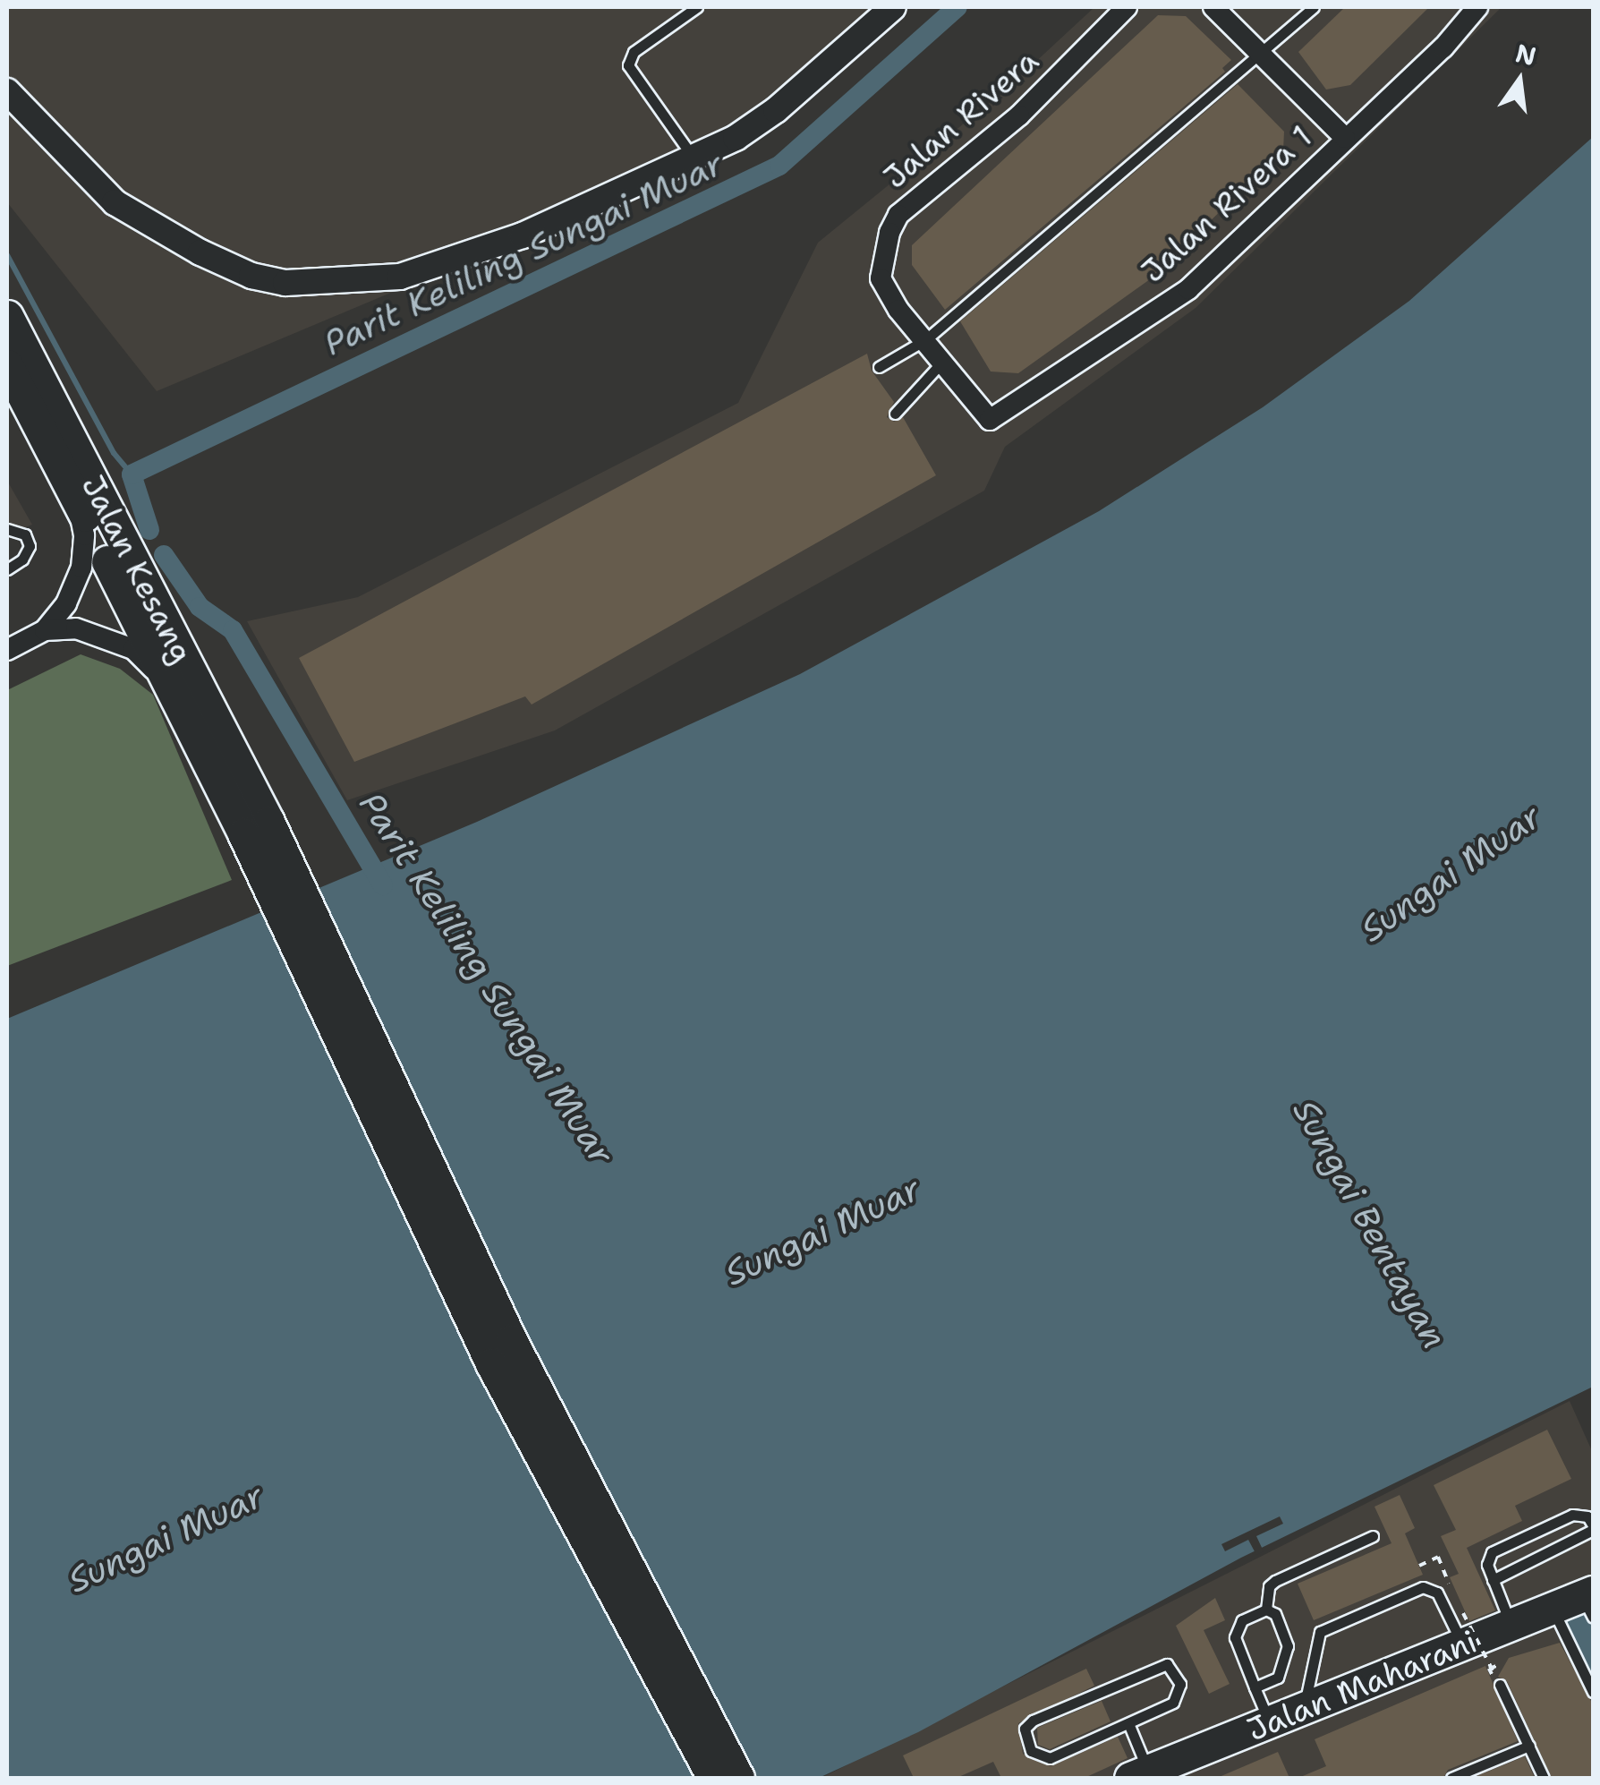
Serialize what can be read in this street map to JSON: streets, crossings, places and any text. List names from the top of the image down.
{
  "streets": {
    "main road": ["Jalan Kesang", "Jalan Maharani"],
    "street": ["Jalan Rivera", "Jalan Rivera 1"]
  },
  "crossings": [
    ["Jalan Rivera", "Jalan Rivera 1"]
  ],
  "water": ["Parit Keliling Sungai Muar", "Sungai Muar", "Sungai Bentayan"],
  "north": "top"
}
